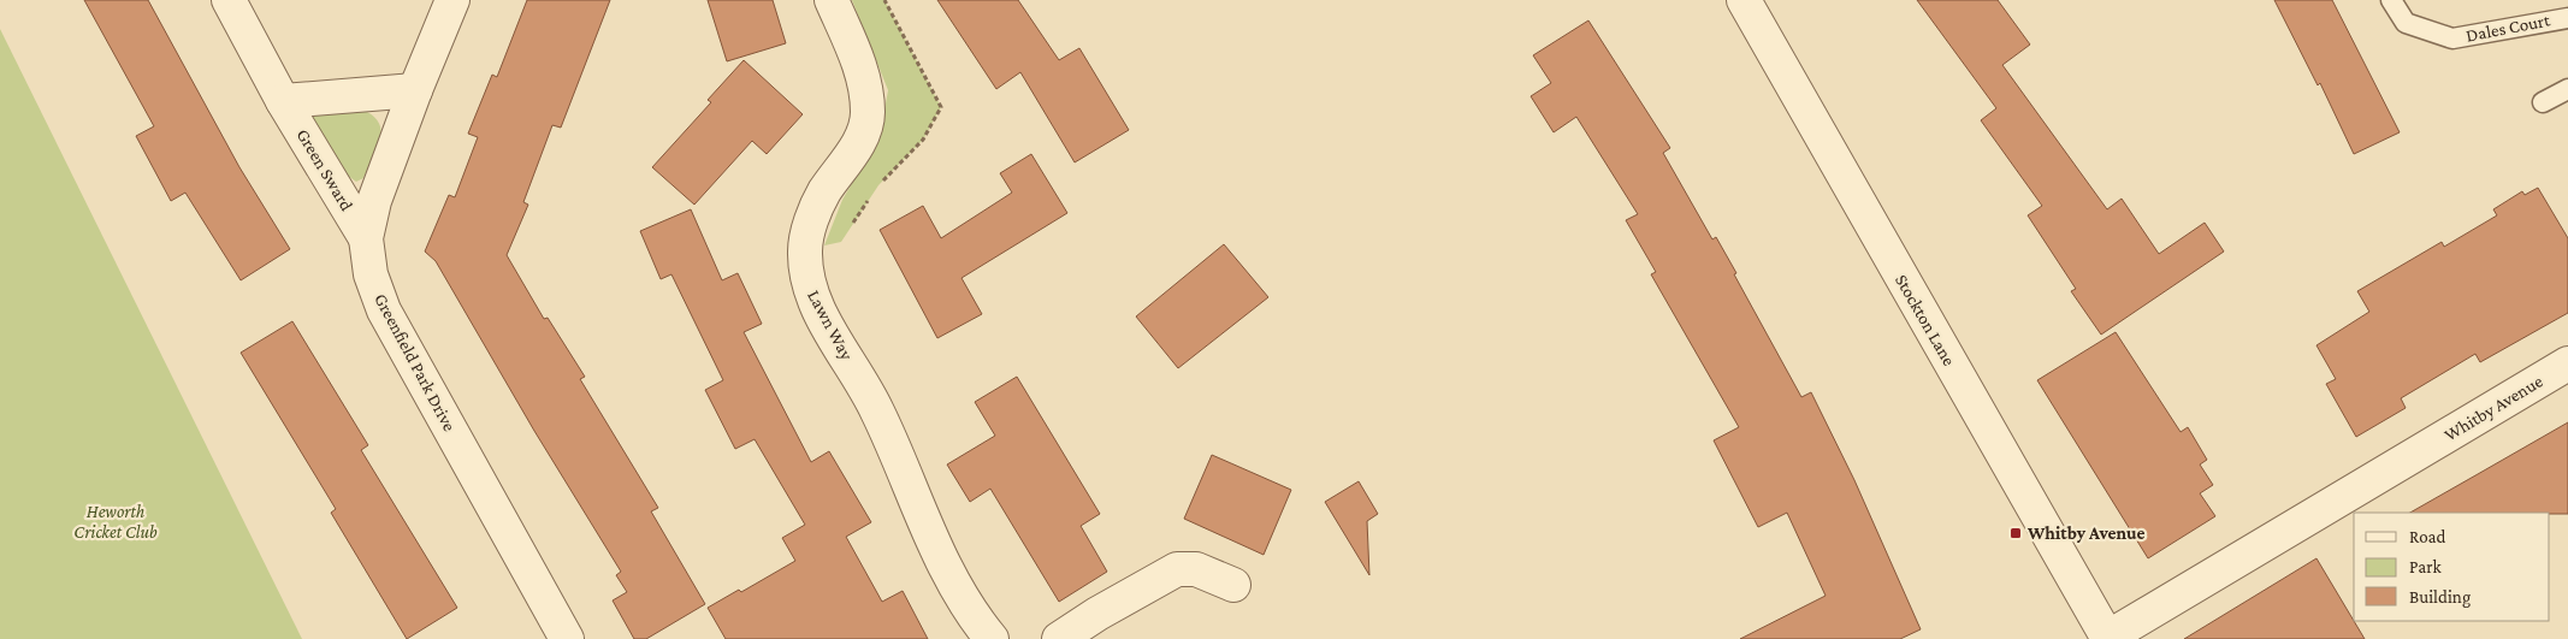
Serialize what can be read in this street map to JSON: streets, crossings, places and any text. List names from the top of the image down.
{
  "streets": {
    "street": [
      "Green Sward",
      "Stockton Lane",
      "Lawn Way",
      "Greenfield Park Drive",
      "Whitby Avenue"
    ],
    "lane": ["Dales Court"]
  },
  "crossings": [
    ["Green Sward", "Greenfield Park Drive"],
    ["Stockton Lane", "Whitby Avenue"]
  ],
  "parks": ["Heworth Cricket Club"],
  "places": {
    "transit": ["Whitby Avenue"]
  },
  "legend": ["Road", "Park", "Building"]
}
